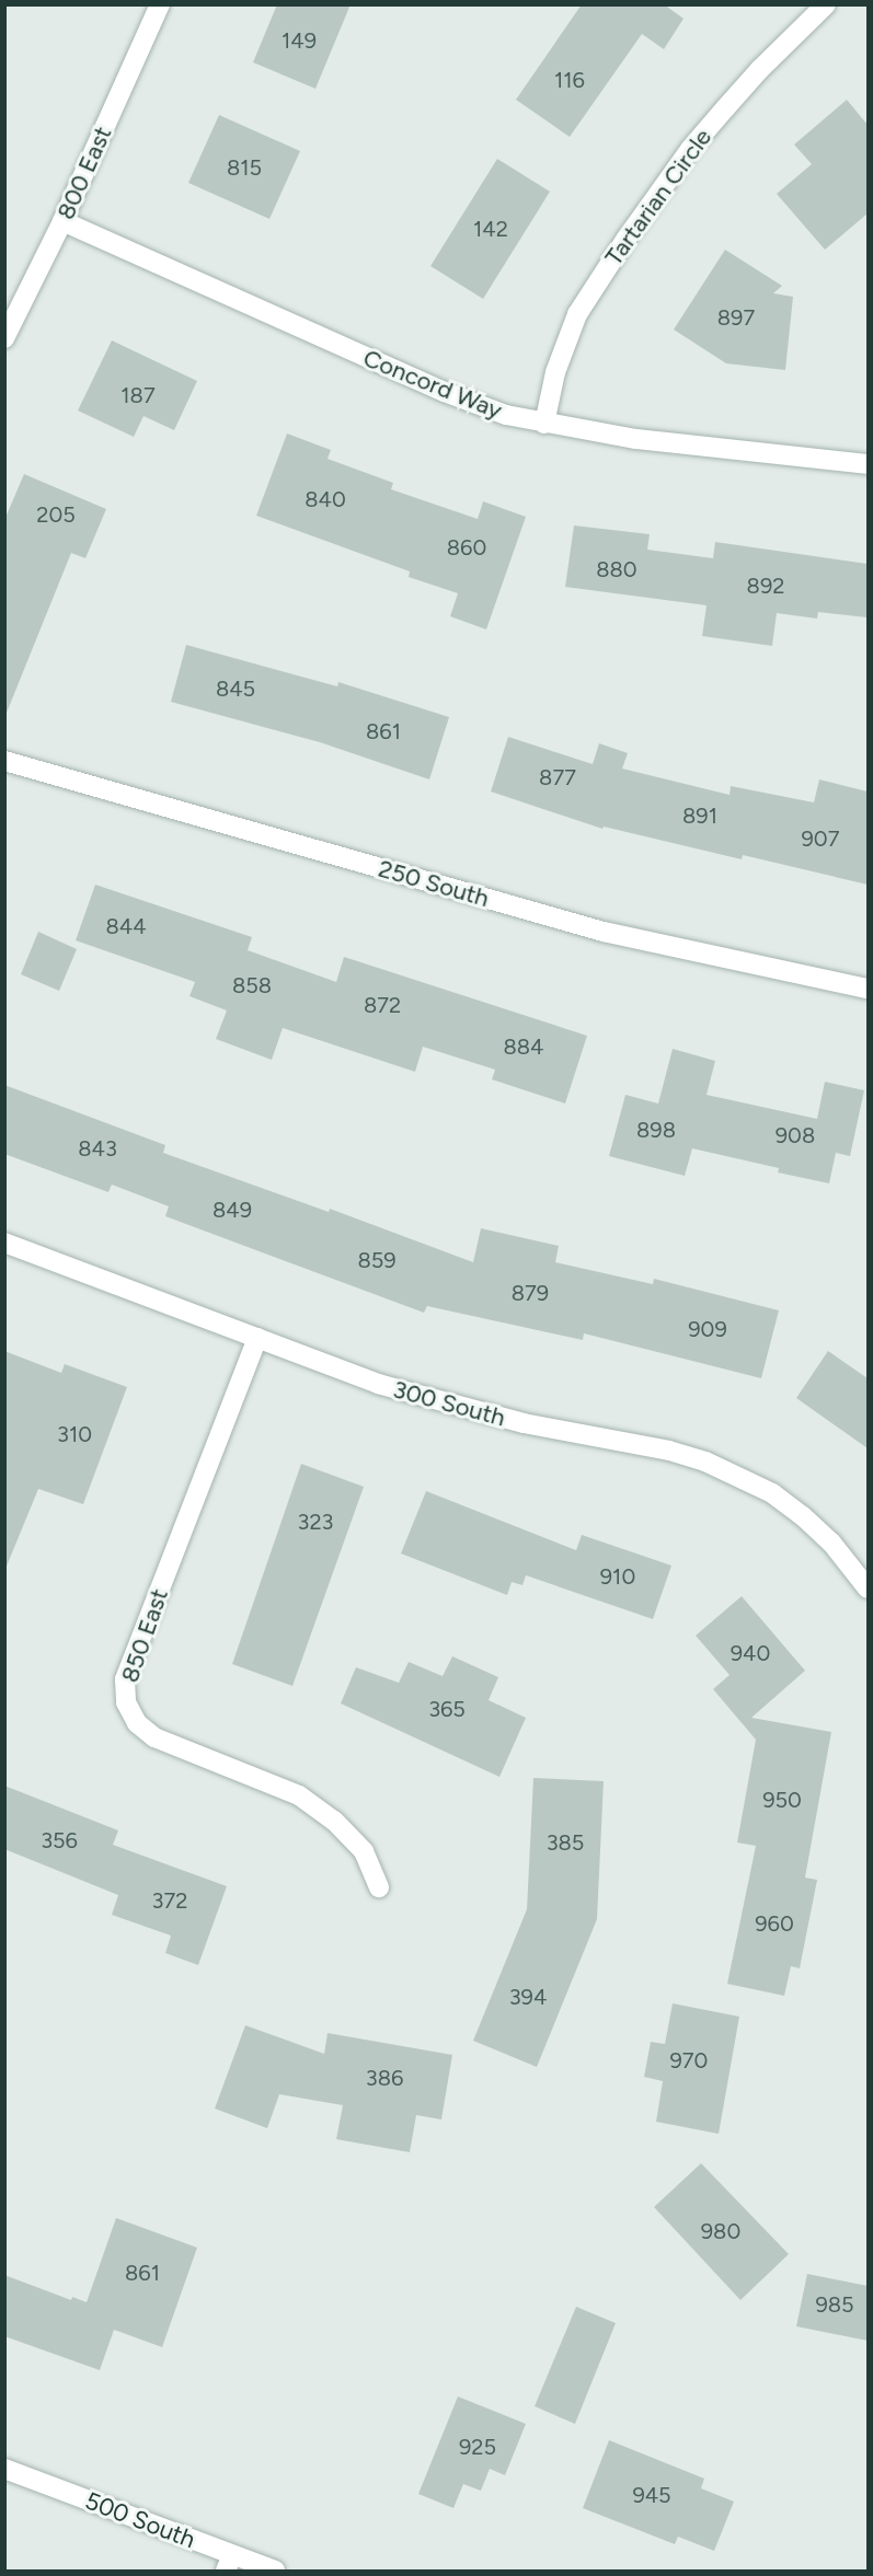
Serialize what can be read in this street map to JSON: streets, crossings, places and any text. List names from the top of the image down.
{
  "streets": {
    "street": [
      "800 East",
      "Tartarian Circle",
      "Concord Way",
      "250 South",
      "300 South",
      "850 East",
      "500 South"
    ]
  },
  "crossings": [
    ["800 East", "Concord Way"],
    ["Tartarian Circle", "Concord Way"],
    ["300 South", "850 East"]
  ],
  "house_numbers": [
    "149",
    "116",
    "815",
    "142",
    "897",
    "187",
    "840",
    "205",
    "860",
    "880",
    "892",
    "845",
    "861",
    "877",
    "891",
    "907",
    "844",
    "858",
    "872",
    "884",
    "898",
    "908",
    "843",
    "849",
    "859",
    "879",
    "909",
    "310",
    "323",
    "910",
    "940",
    "365",
    "950",
    "356",
    "385",
    "372",
    "960",
    "394",
    "970",
    "386",
    "980",
    "861",
    "985",
    "925",
    "945"
  ]
}
